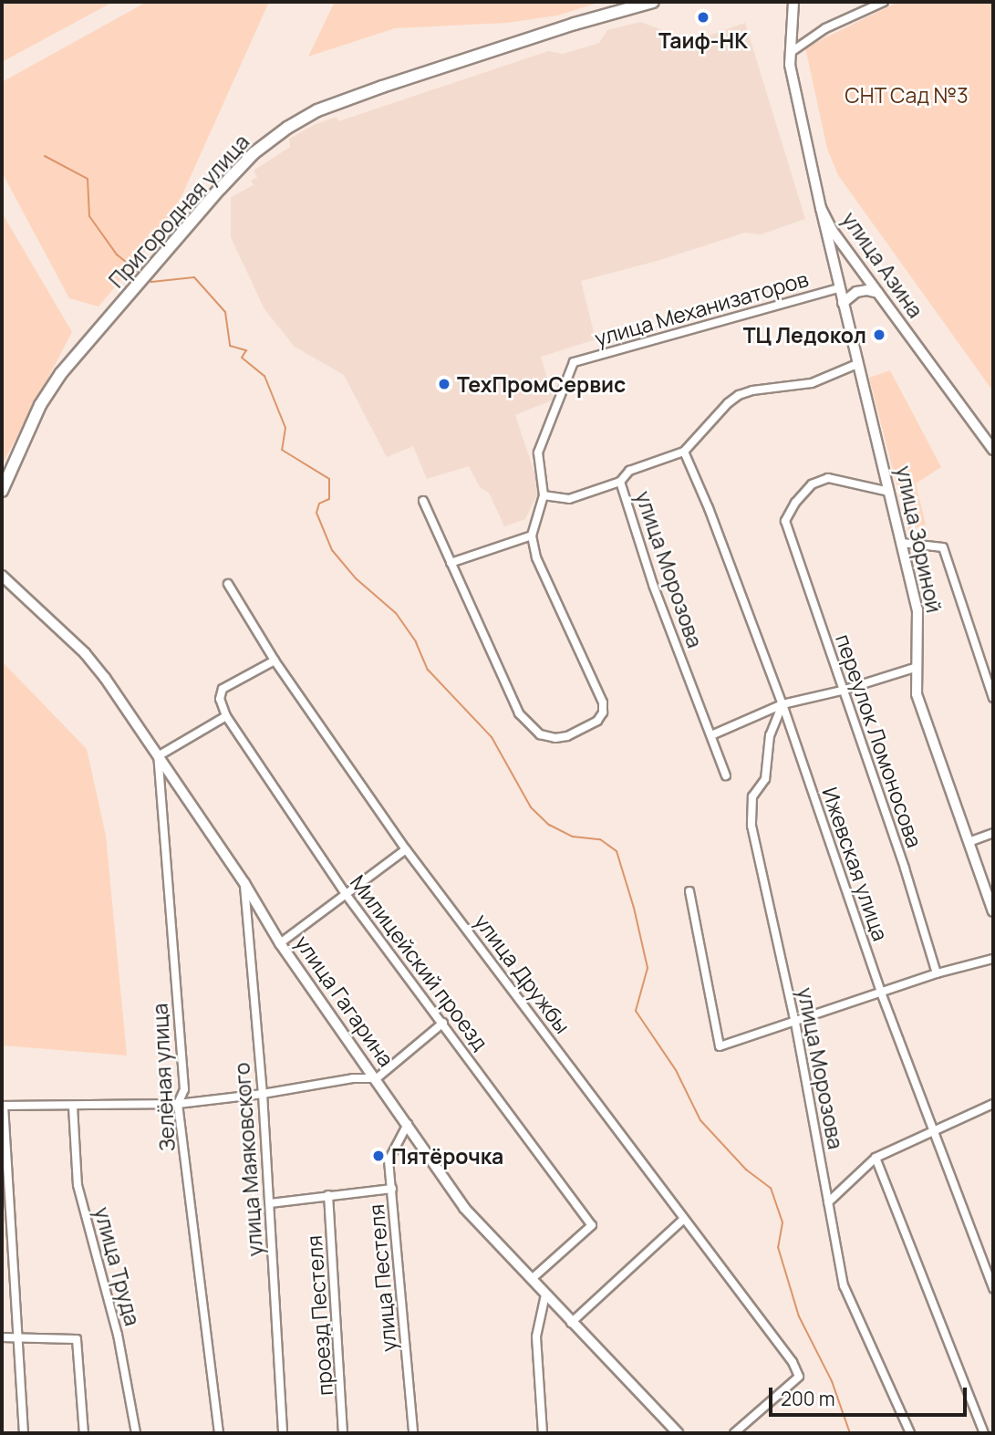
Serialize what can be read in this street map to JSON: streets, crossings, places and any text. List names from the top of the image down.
{
  "streets": {
    "main road": [
      "Пригородная улица",
      "улица Азина",
      "улица Зориной",
      "улица Гагарина"
    ],
    "street": [
      "улица Механизаторов",
      "улица Морозова",
      "переулок Ломоносова",
      "Ижевская улица",
      "Милицейский проезд",
      "улица Дружбы",
      "Зелёная улица",
      "улица Маяковского",
      "улица Труда",
      "улица Пестеля",
      "проезд Пестеля"
    ]
  },
  "crossings": [
    ["улица Азина", "улица Зориной"],
    ["улица Механизаторов", "улица Зориной"],
    ["улица Зориной", "переулок Ломоносова"],
    ["улица Морозова", "Ижевская улица"],
    ["Милицейский проезд", "улица Гагарина"],
    ["улица Гагарина", "Зелёная улица"],
    ["улица Гагарина", "улица Маяковского"],
    ["улица Гагарина", "улица Пестеля"]
  ],
  "parks": ["СНТ Сад №3"],
  "places": [
    "Таиф-НК",
    "ТЦ Ледокол",
    "ТехПромСервис",
    "Пятёрочка"
  ],
  "scale_bar": "200 m"
}
